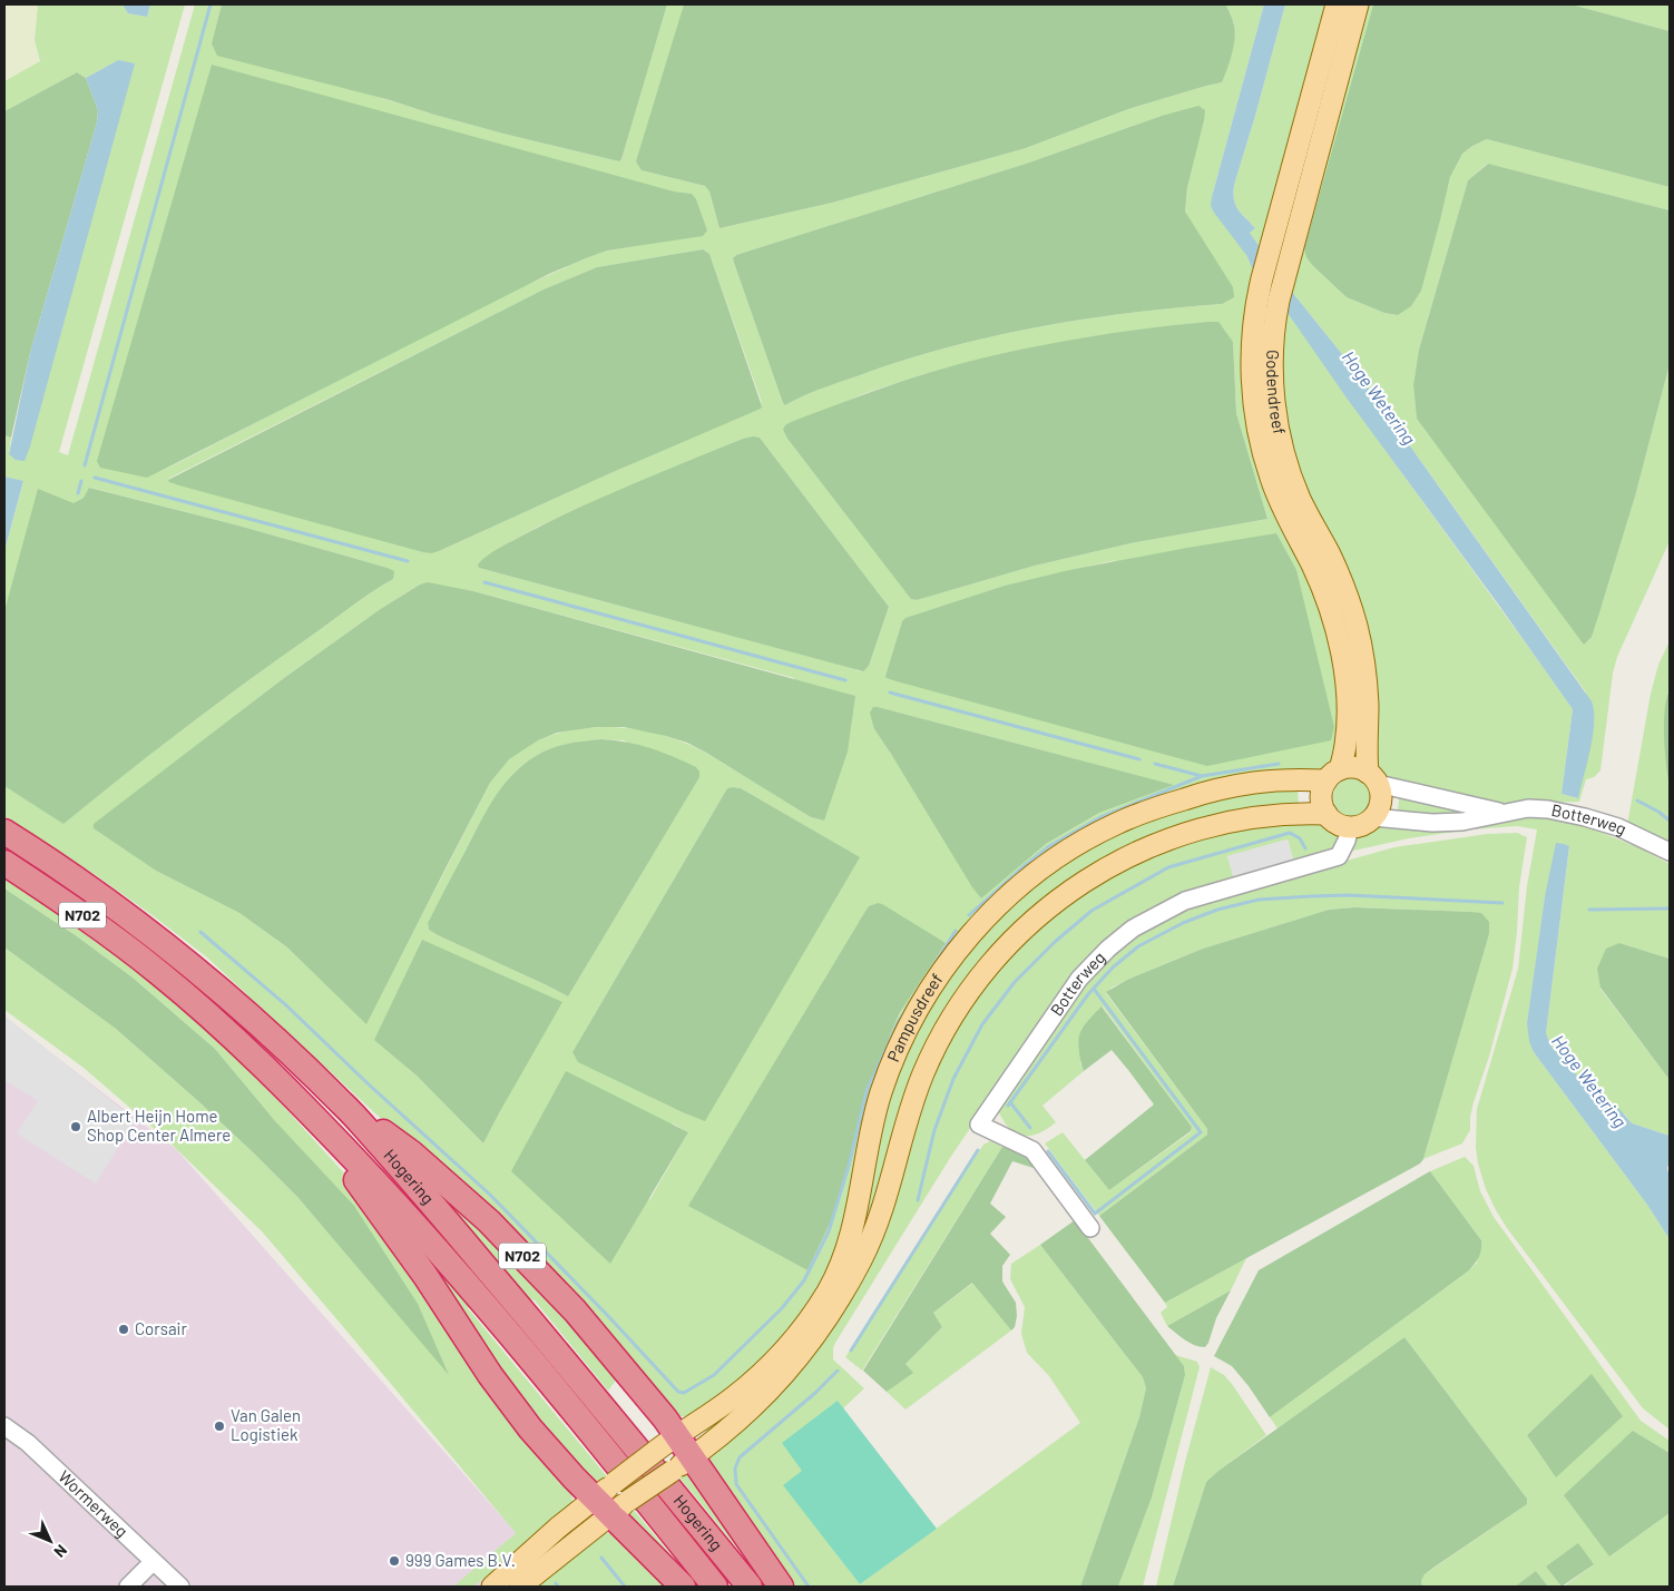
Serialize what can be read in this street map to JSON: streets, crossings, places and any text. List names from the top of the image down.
{
  "streets": {
    "highway": ["N702", "Hogering"],
    "main road": ["Godendreef", "Pampusdreef"],
    "street": ["Botterweg", "Wormerweg"]
  },
  "crossings": [
    ["Godendreef", "Botterweg"],
    ["Godendreef", "Pampusdreef"],
    ["Botterweg", "Pampusdreef"],
    ["N702", "Pampusdreef"],
    ["N702", "Hogering"]
  ],
  "water": ["Hoge Wetering"],
  "places": [
    "Albert Heijn Home Shop Center Almere",
    "Corsair",
    "Van Galen Logistiek",
    "999 Games B.V."
  ],
  "north": "bottom right"
}
